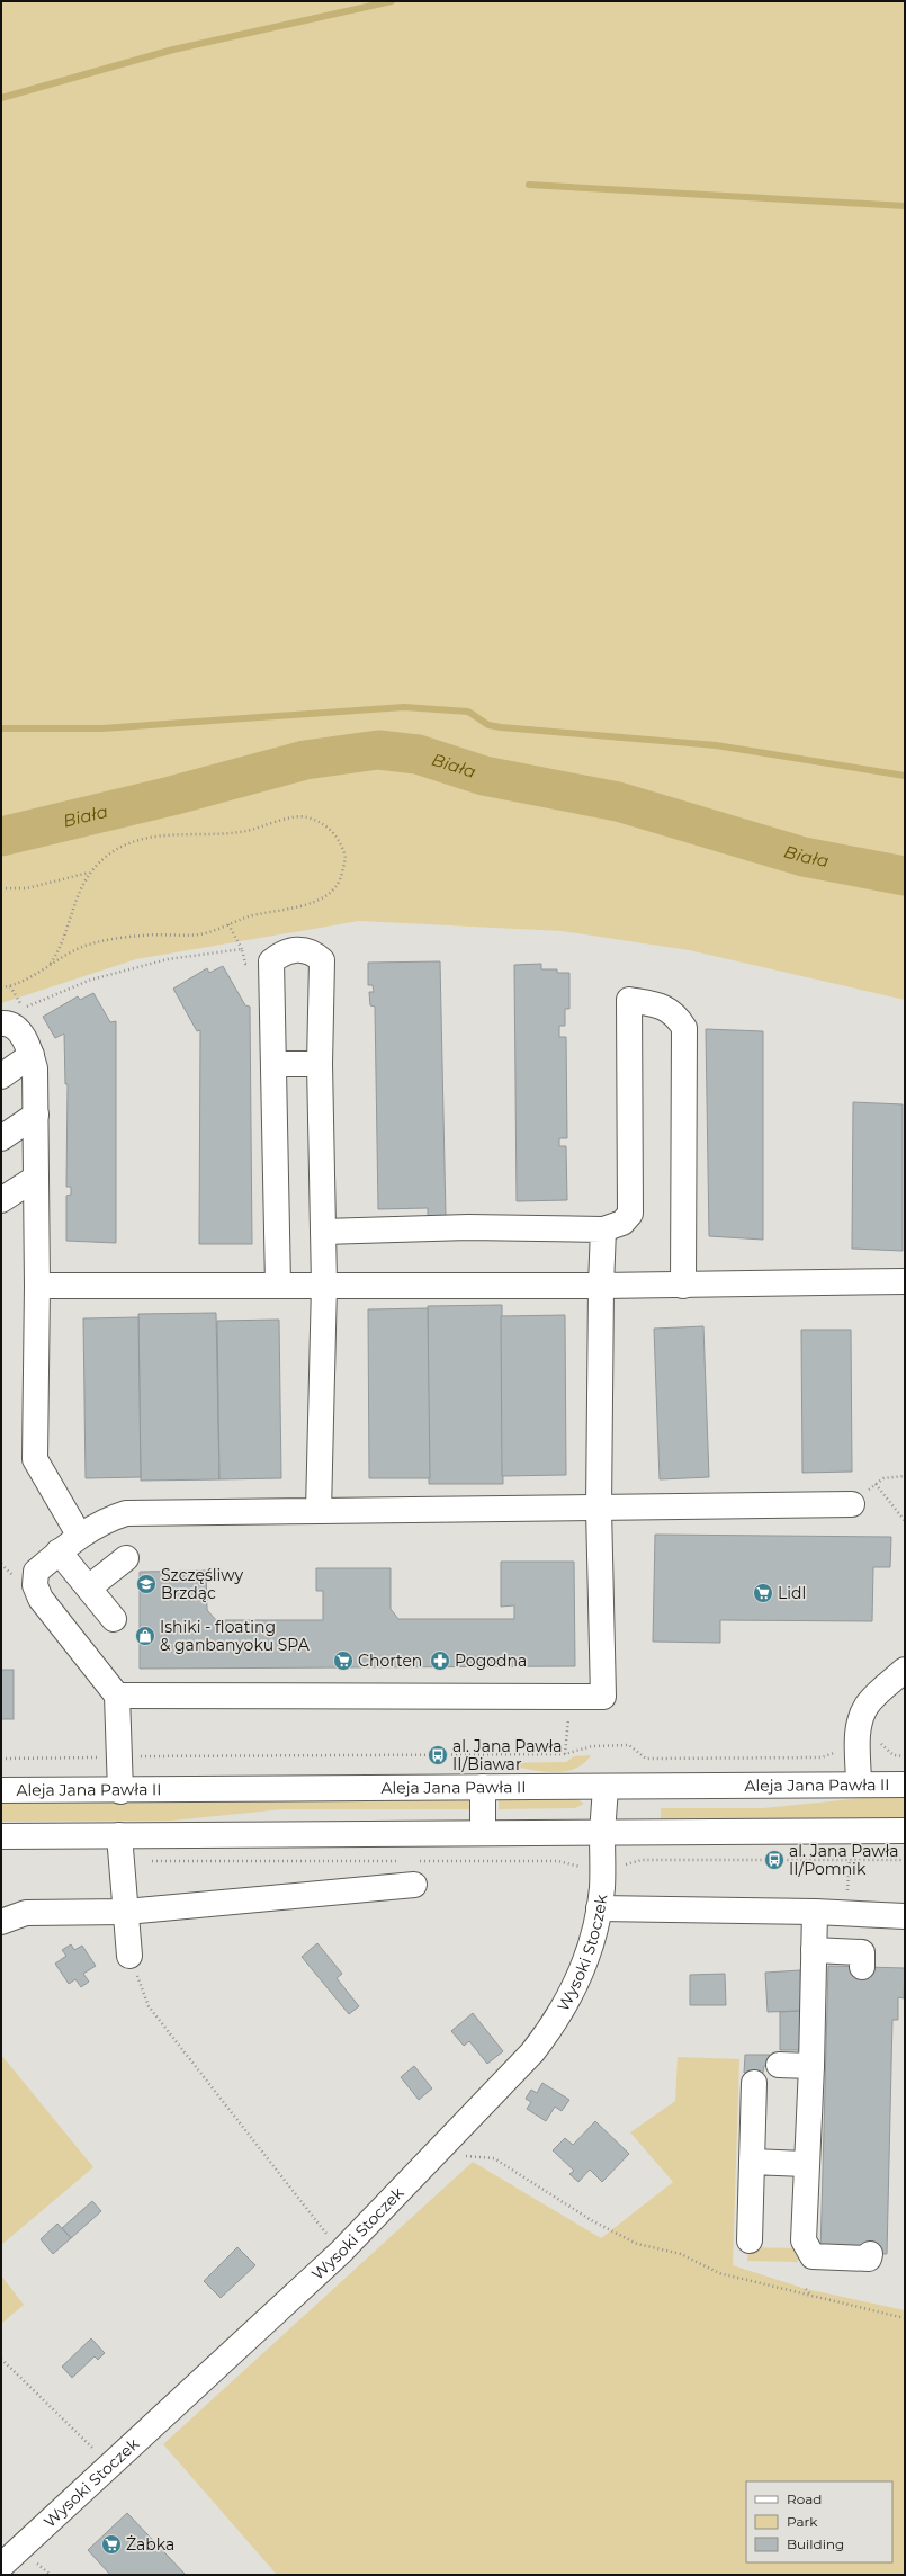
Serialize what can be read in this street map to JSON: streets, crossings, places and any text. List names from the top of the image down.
{
  "streets": {
    "street": ["Aleja Jana Pawła II", "Wysoki Stoczek"]
  },
  "crossings": [
    ["Aleja Jana Pawła II", "Wysoki Stoczek"]
  ],
  "water": ["Biała"],
  "places": {
    "school or university": ["Szczęśliwy Brzdąc"],
    "supermarket": ["Lidl", "Chorten", "Żabka"],
    "shop": ["Ishiki - floating & ganbanyoku SPA"],
    "pharmacy": ["Pogodna"],
    "bus stop": ["al. Jana Pawła II/Biawar", "al. Jana Pawła II/Pomnik"]
  },
  "legend": ["Road", "Park", "Building"]
}
